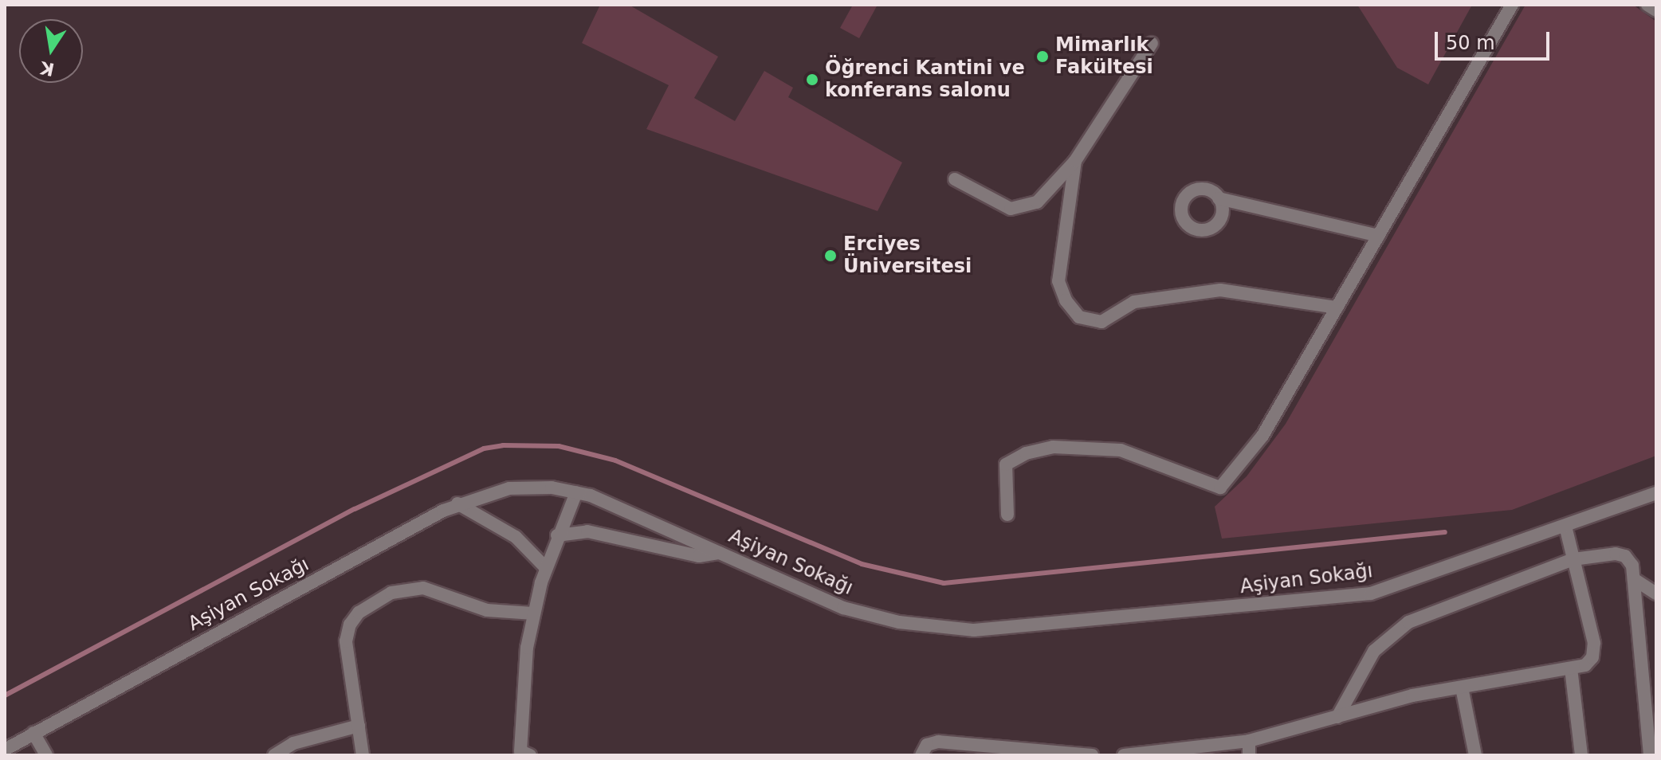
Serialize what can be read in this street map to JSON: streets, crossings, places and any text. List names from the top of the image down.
{
  "streets": {
    "street": ["Aşiyan Sokağı"]
  },
  "places": ["Mimarlık Fakültesi", "Öğrenci Kantini ve konferans salonu", "Erciyes Üniversitesi"],
  "scale_bar": "50 m",
  "north": "bottom"
}
